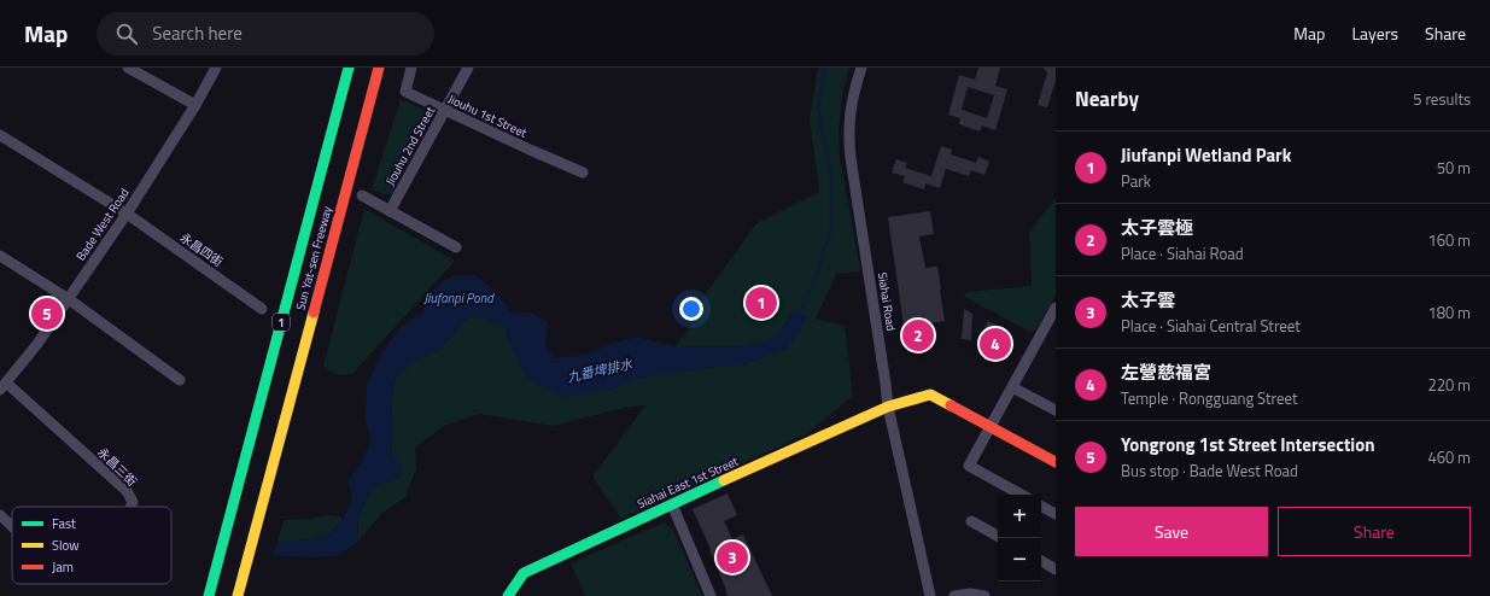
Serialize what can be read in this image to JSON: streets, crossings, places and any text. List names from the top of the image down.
{
  "streets": {
    "main road": ["Sun Yat-sen Freeway", "1", "Siahai East 1st Street"],
    "street": [
      "Jiouhu 1st Street",
      "Jiouhu 2nd Street",
      "Bade West Road",
      "永昌四街",
      "Siahai Road",
      "永昌三街"
    ]
  },
  "crossings": [
    ["Jiouhu 1st Street", "Jiouhu 2nd Street"],
    ["Bade West Road", "永昌四街"],
    ["Bade West Road", "永昌三街"],
    ["Siahai Road", "Siahai East 1st Street"]
  ],
  "water": ["Jiufanpi Pond", "九番埤排水"],
  "legend": ["Fast", "Slow", "Jam"],
  "page": {
    "header": "Map",
    "search": "Search here",
    "nav": ["Map", "Layers", "Share"],
    "heading": ["Nearby", "5 results"],
    "list": [
      {
        "mark": "1",
        "name": "Jiufanpi Wetland Park",
        "note": "Park",
        "value": "50 m"
      },
      {
        "mark": "2",
        "name": "太子雲極",
        "note": "Place · Siahai Road",
        "value": "160 m"
      },
      {
        "mark": "3",
        "name": "太子雲",
        "note": "Place · Siahai Central Street",
        "value": "180 m"
      },
      {
        "mark": "4",
        "name": "左營慈福宮",
        "note": "Temple · Rongguang Street",
        "value": "220 m"
      },
      {
        "mark": "5",
        "name": "Yongrong 1st Street Intersection",
        "note": "Bus stop · Bade West Road",
        "value": "460 m"
      }
    ],
    "pins": [
      "1",
      "5",
      "2",
      "4",
      "3"
    ],
    "buttons": ["Save", "Share"],
    "map_buttons": ["+", "−"]
  }
}
